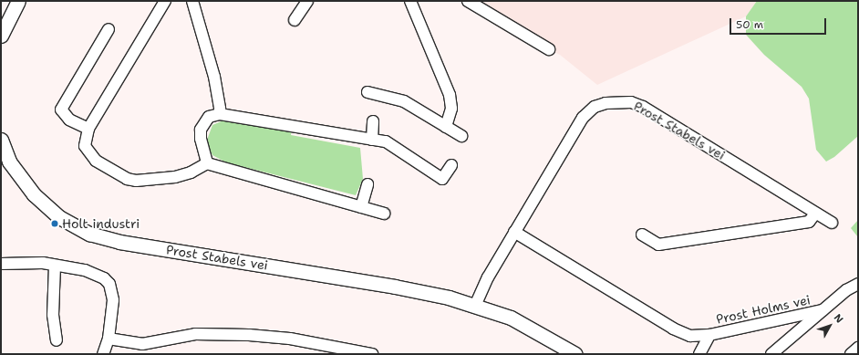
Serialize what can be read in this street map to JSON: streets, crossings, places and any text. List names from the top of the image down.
{
  "streets": {
    "street": ["Prost Stabels vei", "Prost Holms vei"]
  },
  "places": ["Holt industri"],
  "scale_bar": "50 m",
  "north": "top right"
}
